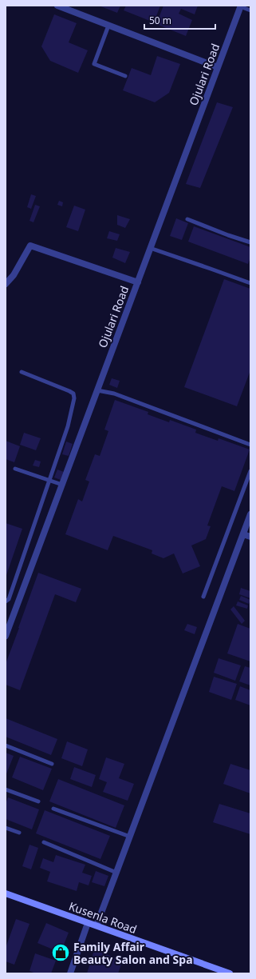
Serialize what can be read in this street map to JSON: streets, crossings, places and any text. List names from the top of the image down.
{
  "streets": {
    "main road": ["Kusenla Road"],
    "street": ["Ojulari Road"]
  },
  "places": {
    "shop": ["Family Affair Beauty Salon and Spa"]
  },
  "scale_bar": "50 m"
}
